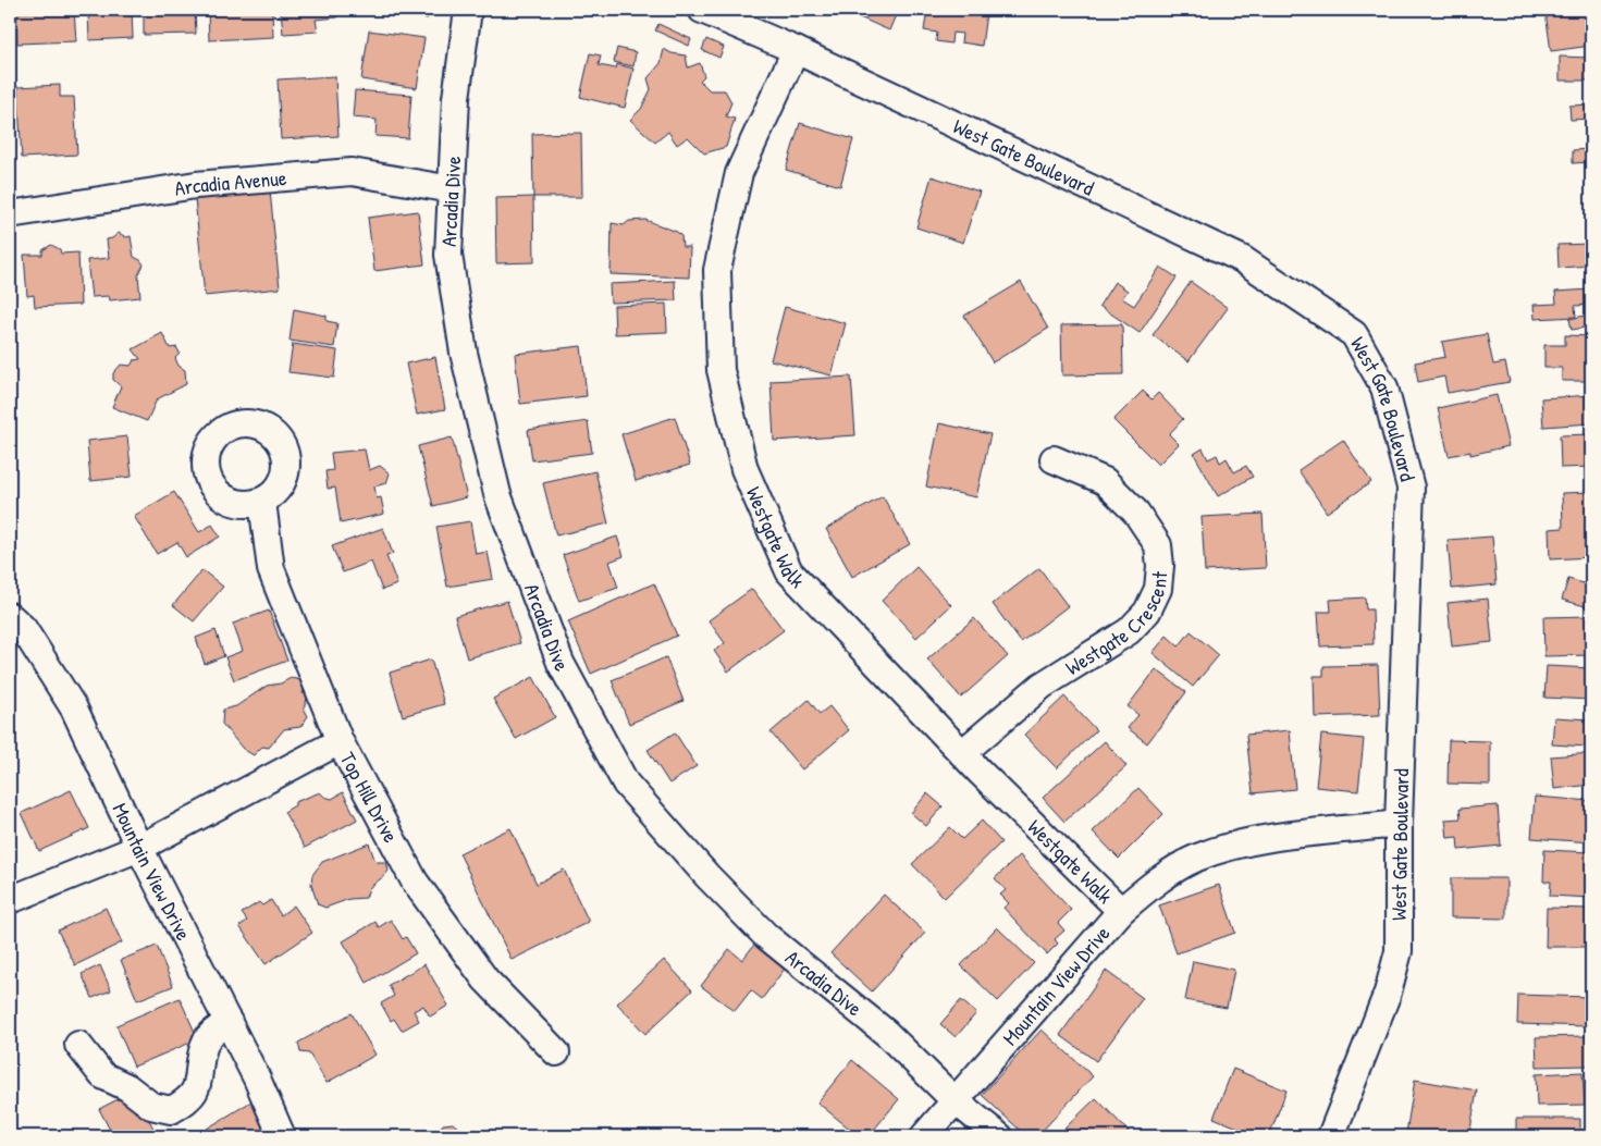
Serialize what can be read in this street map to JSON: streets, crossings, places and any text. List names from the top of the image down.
{
  "streets": {
    "street": [
      "West Gate Boulevard",
      "Arcadia Avenue",
      "Arcadia Dive",
      "Westgate Walk",
      "Westgate Crescent",
      "Top Hill Drive",
      "Mountain View Drive"
    ]
  },
  "crossings": [
    ["West Gate Boulevard", "Westgate Walk"],
    ["West Gate Boulevard", "Mountain View Drive"],
    ["Arcadia Avenue", "Arcadia Dive"],
    ["Arcadia Dive", "Mountain View Drive"],
    ["Westgate Walk", "Westgate Crescent"],
    ["Westgate Walk", "Mountain View Drive"]
  ]
}
